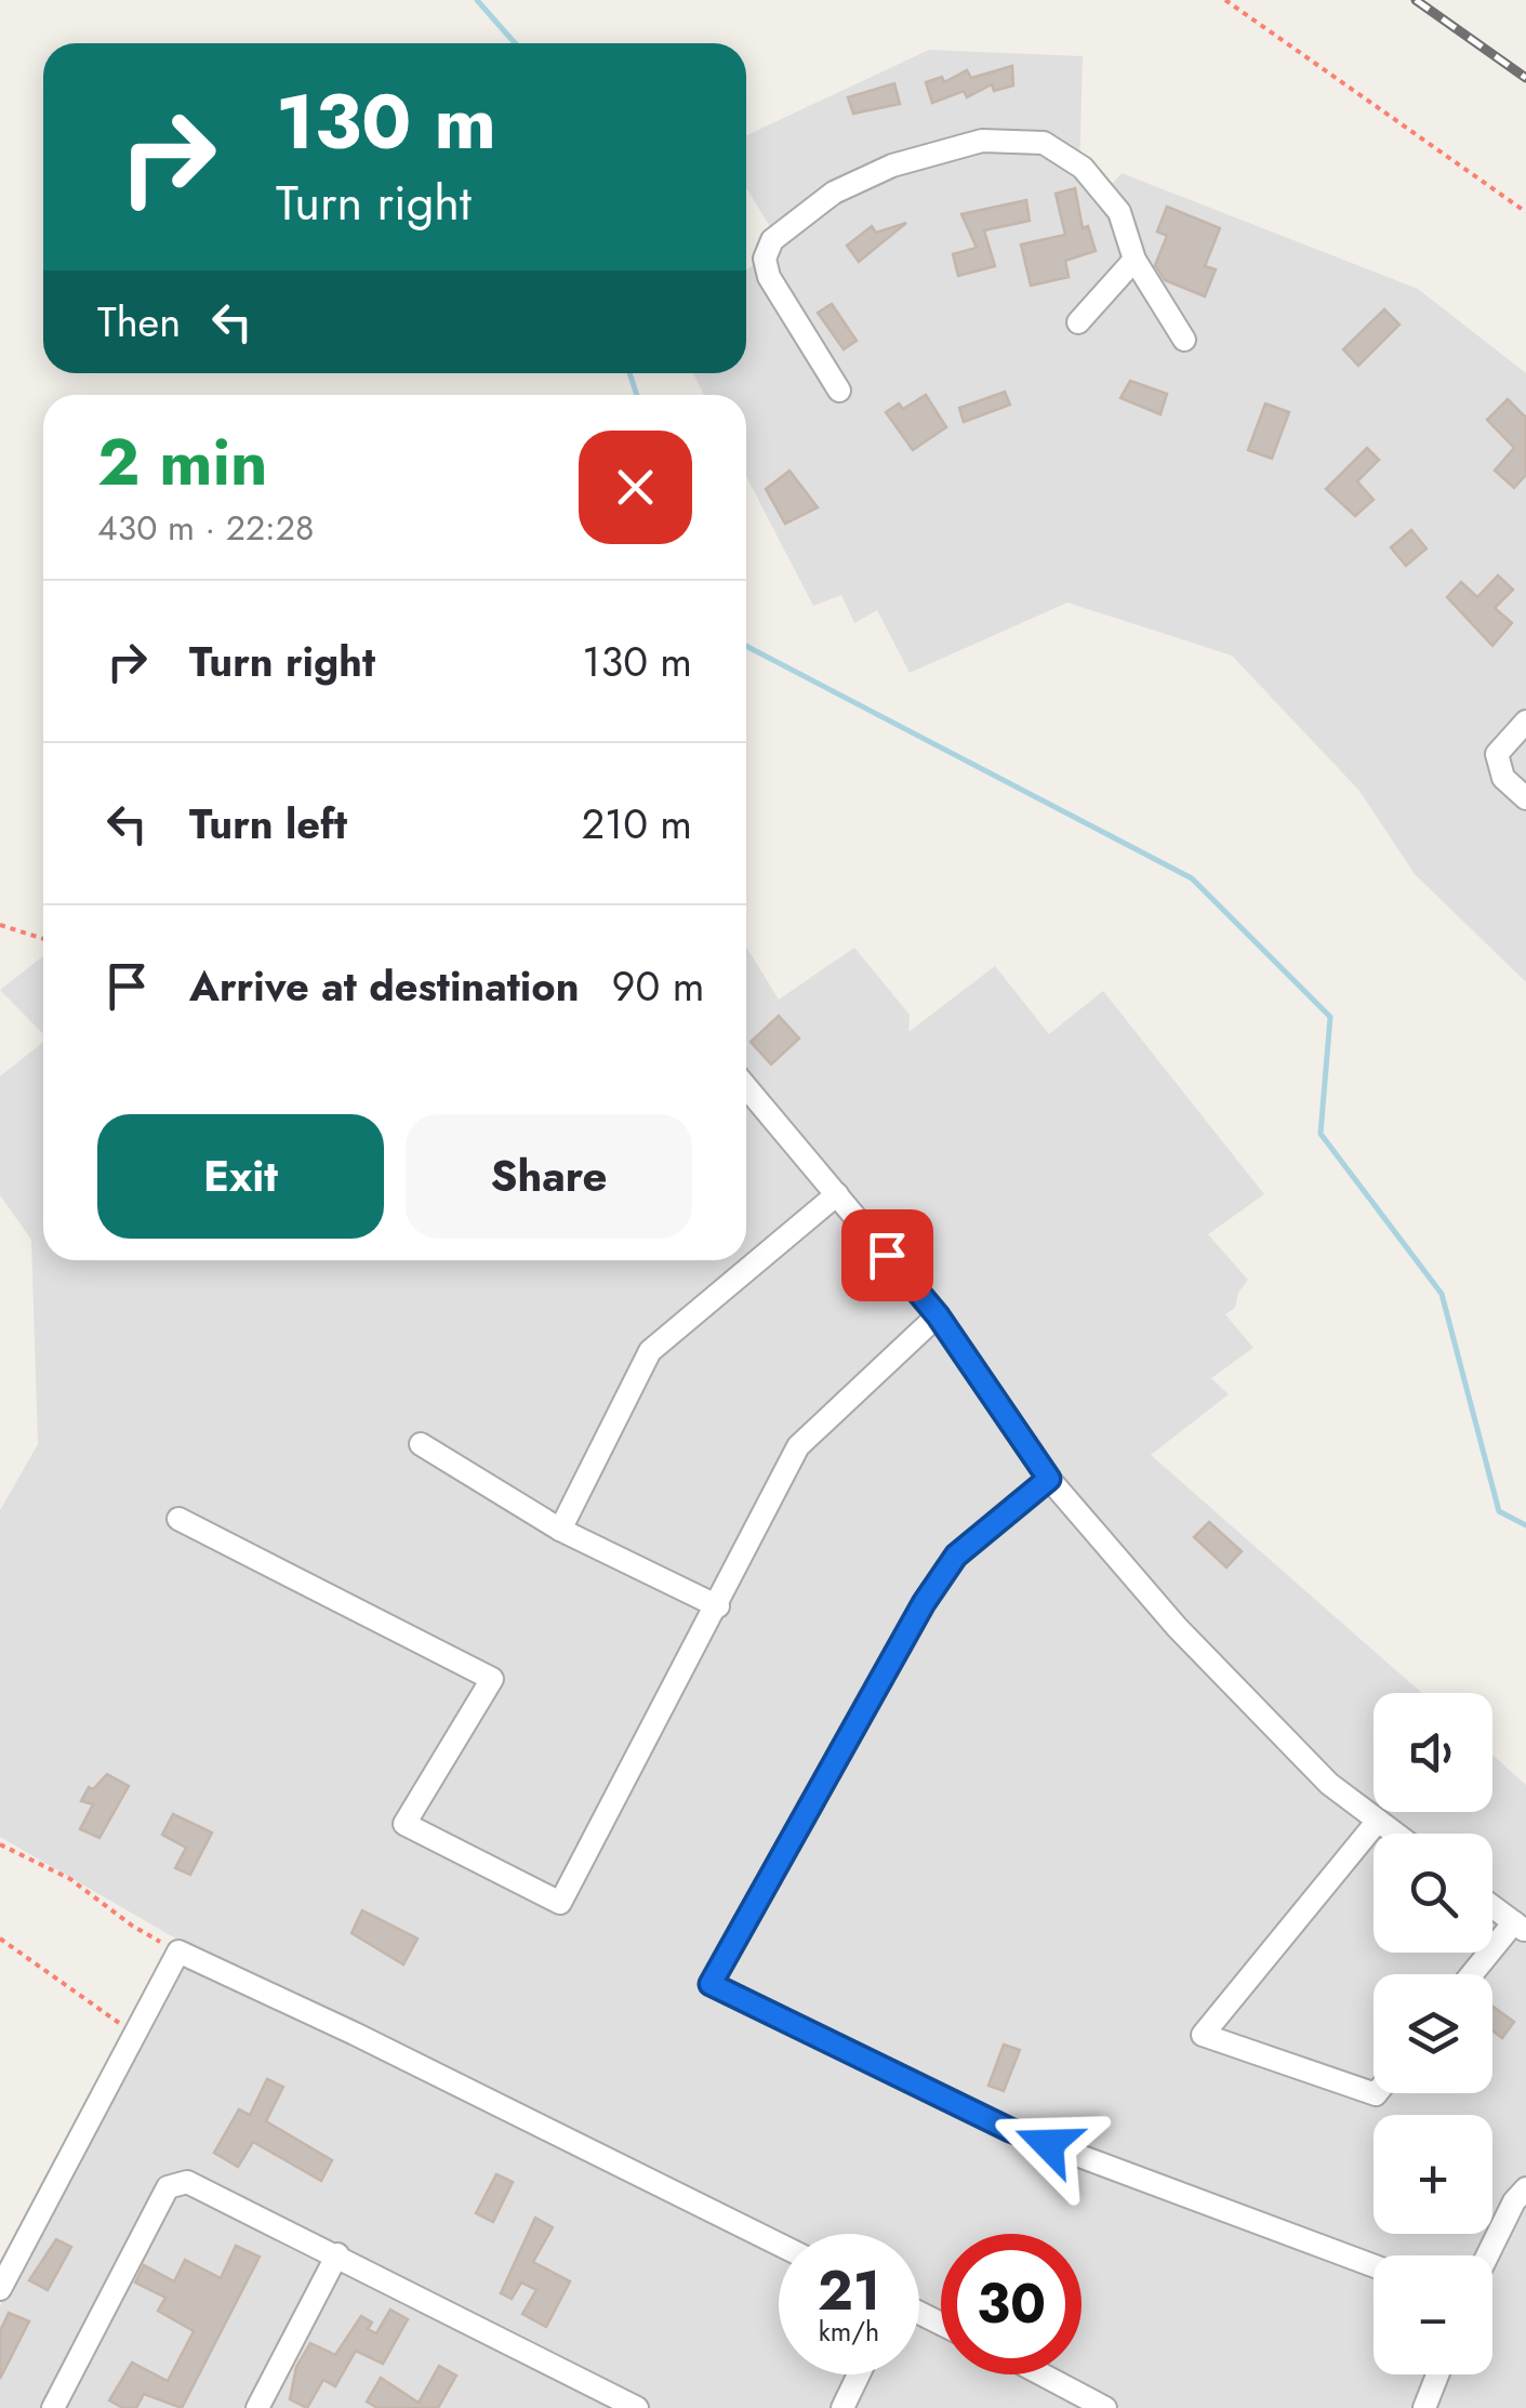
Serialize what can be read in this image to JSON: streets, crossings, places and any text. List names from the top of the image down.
{
  "page": {
    "turn": ["130 m", "Turn right"],
    "then": "Then",
    "heading": ["2 min", "430 m · 22:28"],
    "list": [
      {
        "name": "Turn right",
        "value": "130 m"
      },
      {
        "name": "Turn left",
        "value": "210 m"
      },
      {
        "name": "Arrive at destination",
        "value": "90 m"
      }
    ],
    "buttons": ["Exit", "Share"],
    "map_buttons": ["+", "−"],
    "speed": "21 km/h",
    "limit": "30"
  }
}
